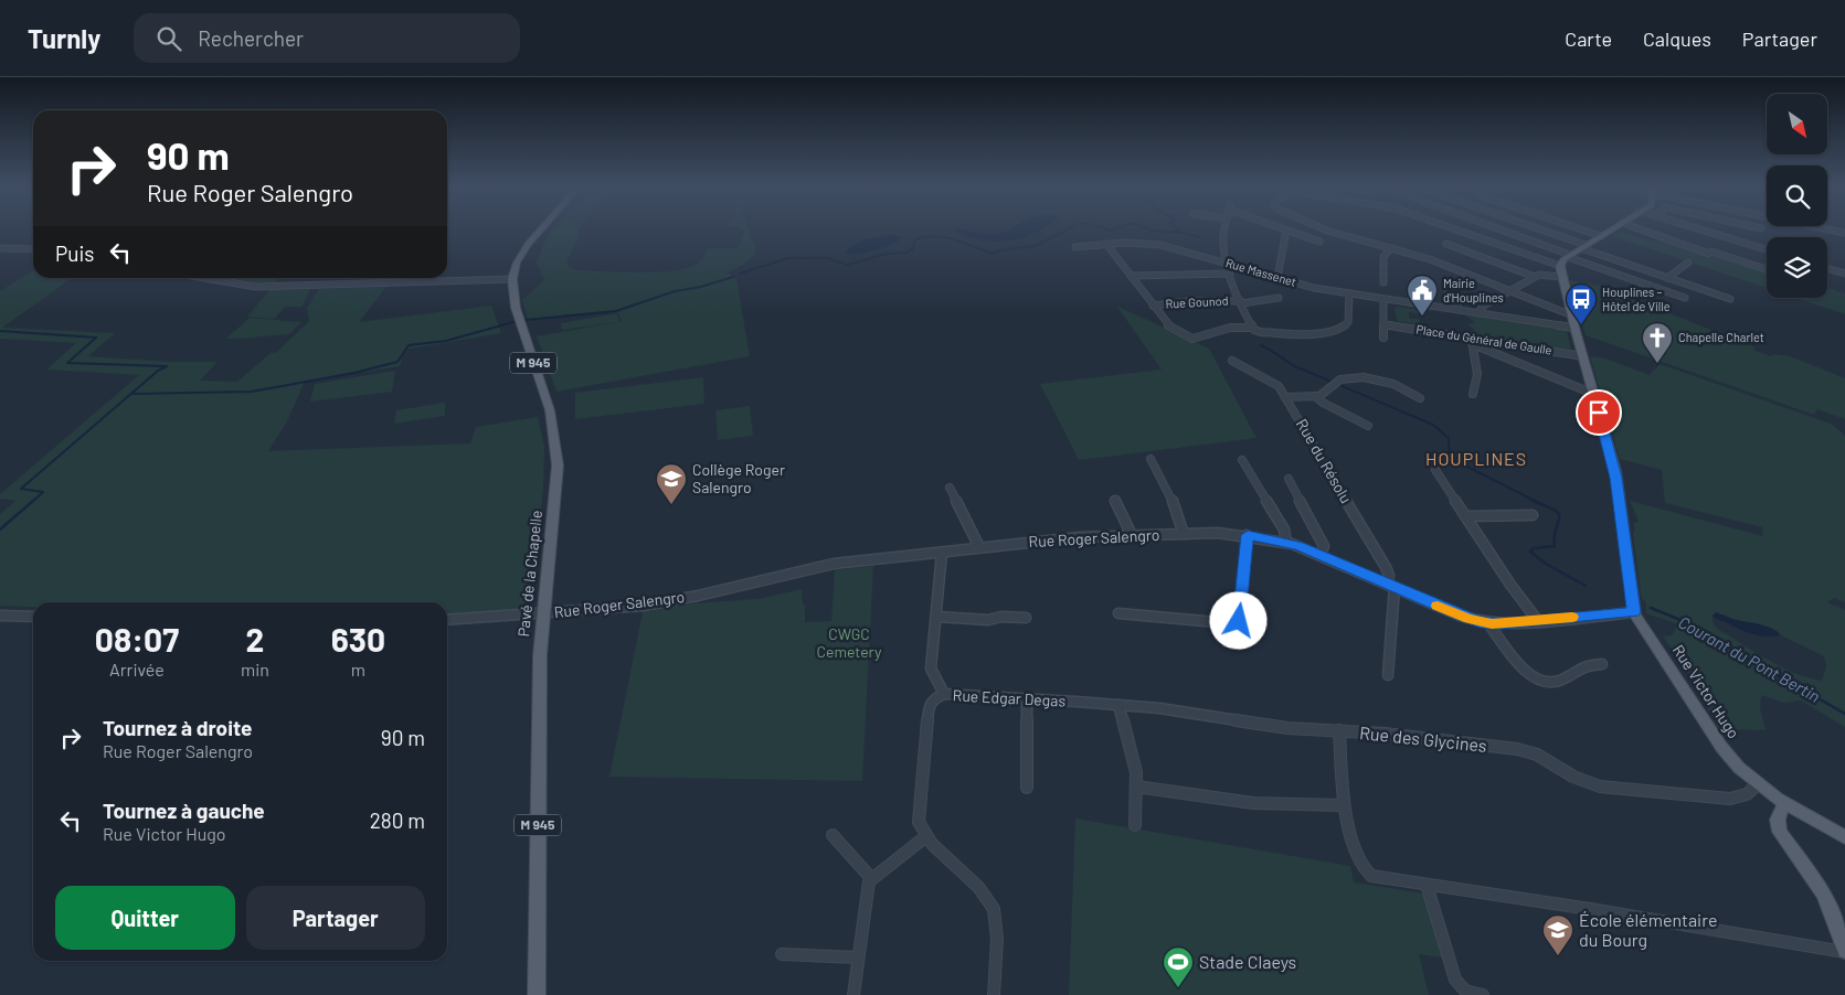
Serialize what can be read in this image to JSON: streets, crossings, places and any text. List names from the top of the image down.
{
  "streets": {
    "main road": ["M 945", "Pavé de la Chapelle", "Rue Victor Hugo"],
    "street": [
      "Rue Massenet",
      "Rue Gounod",
      "Place du Général de Gaulle",
      "Rue du Résolu",
      "Rue Roger Salengro",
      "Rue Edgar Degas",
      "Rue des Glycines"
    ]
  },
  "crossings": [
    ["Rue Massenet", "Rue Victor Hugo"],
    ["Place du Général de Gaulle", "Rue Victor Hugo"],
    ["Rue du Résolu", "Rue Roger Salengro"],
    ["Rue Roger Salengro", "Pavé de la Chapelle"],
    ["Rue Roger Salengro", "Rue Victor Hugo"],
    ["Rue Victor Hugo", "Rue des Glycines"],
    ["Rue Edgar Degas", "Rue des Glycines"]
  ],
  "districts": ["HOUPLINES"],
  "water": ["Courant du Pont Bertin"],
  "parks": ["CWGC Cemetery"],
  "places": {
    "public building": ["Mairie d'Houplines"],
    "bus stop": ["Houplines – Hôtel de Ville"],
    "church": ["Chapelle Charlet"],
    "school or university": ["Collège Roger Salengro", "École élémentaire du Bourg"],
    "sports": ["Stade Claeys"]
  },
  "north": "bottom right",
  "page": {
    "header": "Turnly",
    "search": "Rechercher",
    "nav": ["Carte", "Calques", "Partager"],
    "turn": ["90 m", "Rue Roger Salengro"],
    "then": "Puis",
    "eta": [
      "08:07",
      "Arrivée",
      "2",
      "min",
      "630",
      "m"
    ],
    "list": [
      {
        "name": "Tournez à droite",
        "note": "Rue Roger Salengro",
        "value": "90 m"
      },
      {
        "name": "Tournez à gauche",
        "note": "Rue Victor Hugo",
        "value": "280 m"
      }
    ],
    "buttons": ["Quitter", "Partager"]
  }
}
